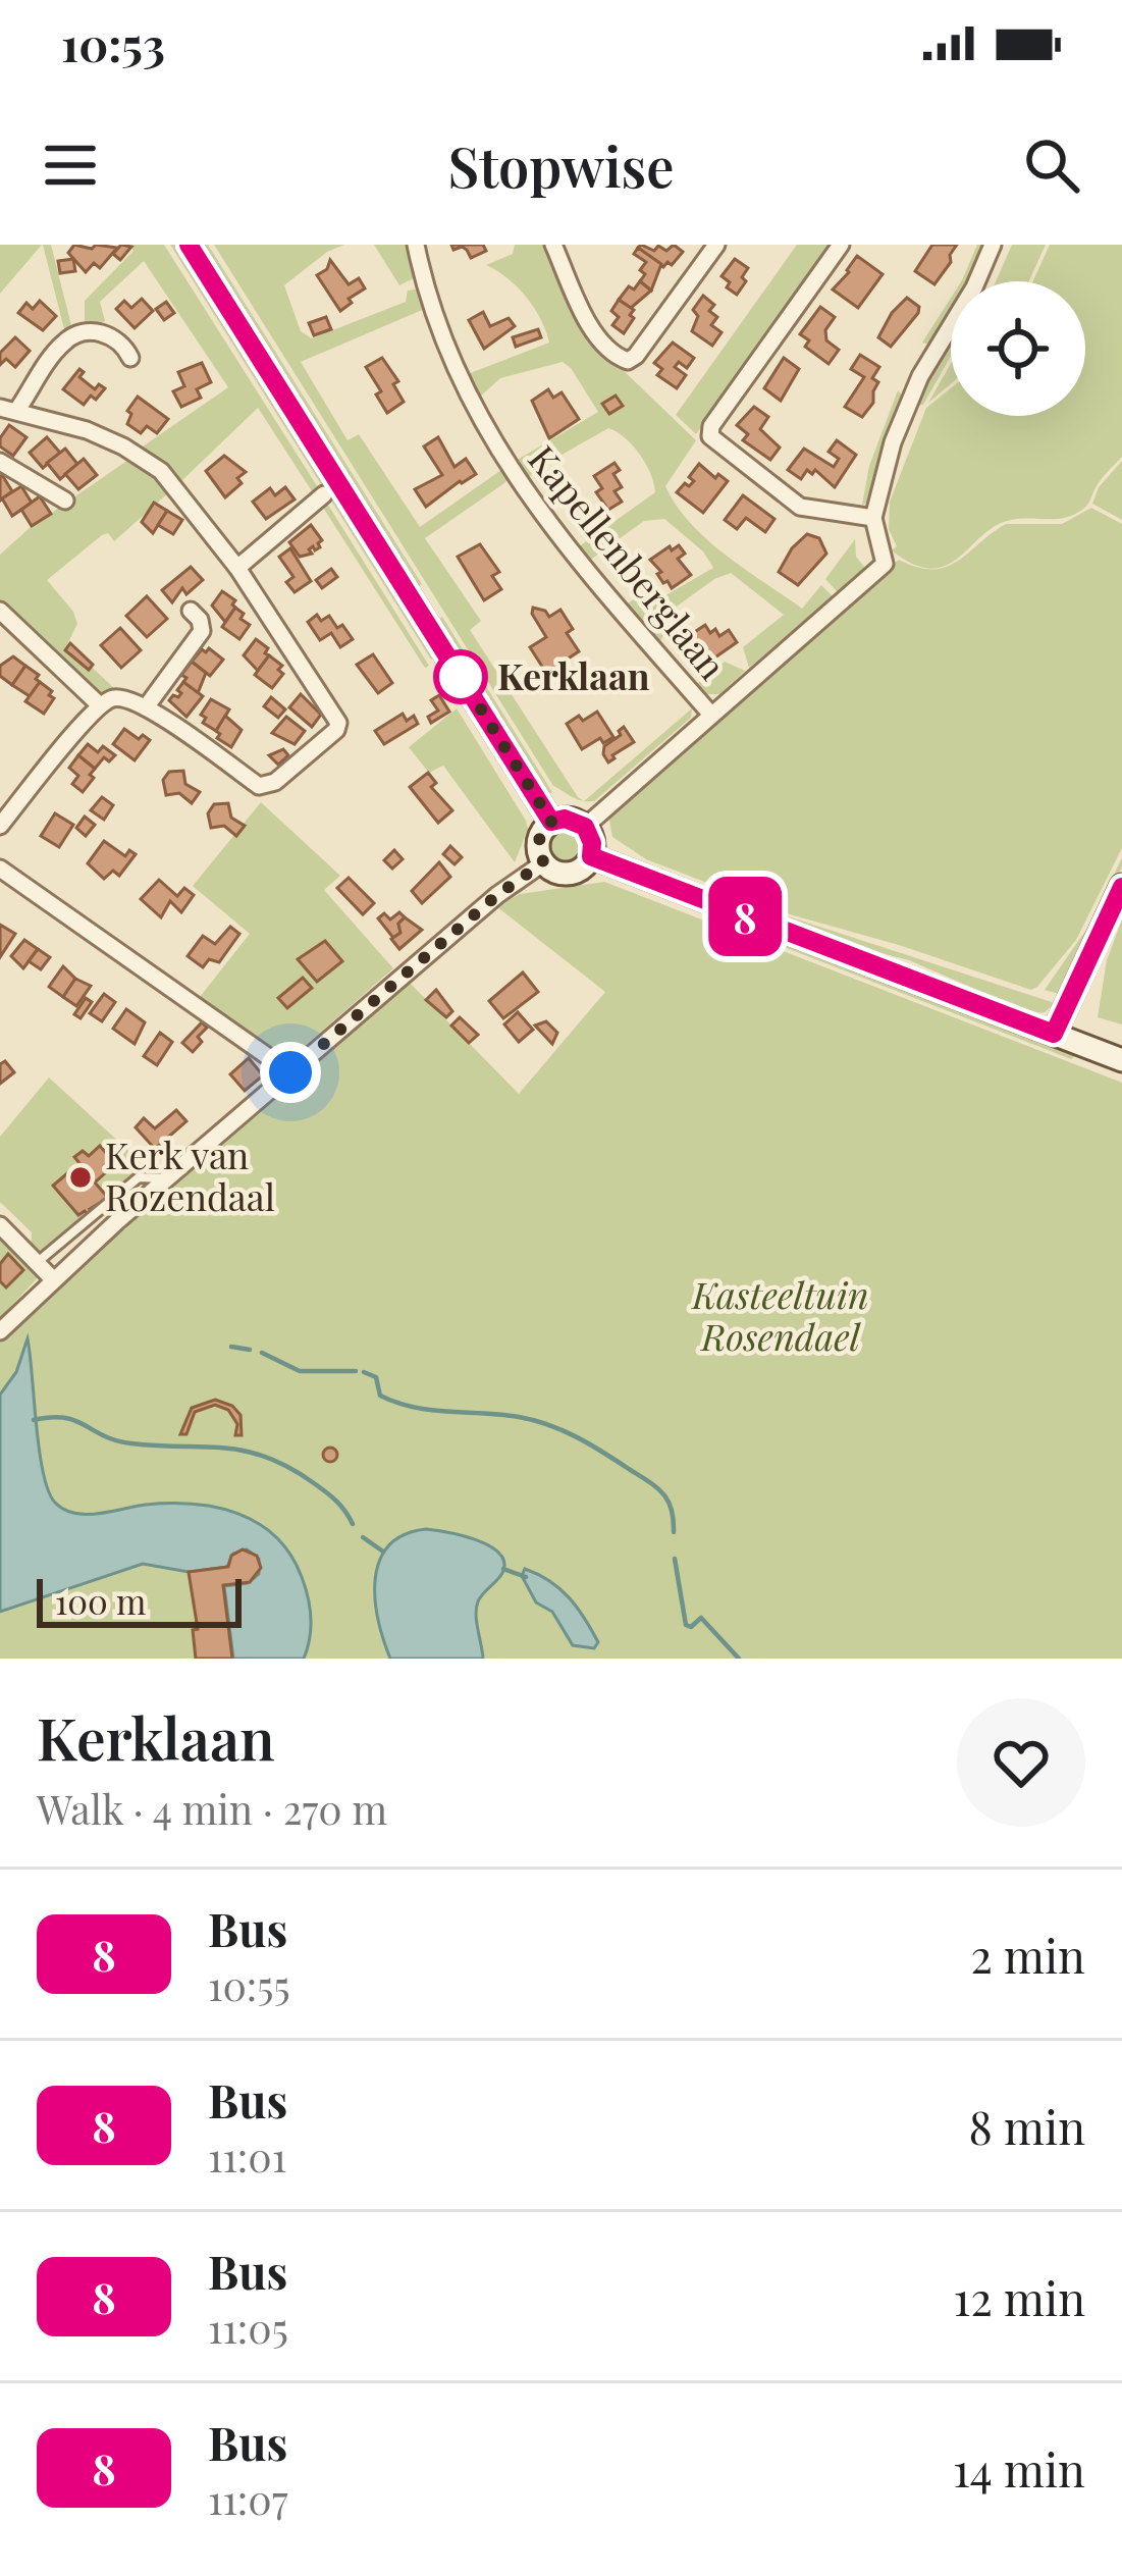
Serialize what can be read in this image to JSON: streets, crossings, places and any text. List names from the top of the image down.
{
  "streets": {
    "street": ["Kapellenberglaan"]
  },
  "parks": ["Kasteeltuin Rosendael"],
  "places": ["Kerklaan", "Kerk van Rozendaal"],
  "lines": ["bus line 8"],
  "scale_bar": "100 m",
  "page": {
    "status": "10:53",
    "header": "Stopwise",
    "on_map": "8",
    "scale": "100 m",
    "heading": ["Kerklaan", "Walk · 4 min · 270 m"],
    "list": [
      {
        "mark": "8",
        "name": "Bus",
        "note": "10:55",
        "value": "2 min"
      },
      {
        "mark": "8",
        "name": "Bus",
        "note": "11:01",
        "value": "8 min"
      },
      {
        "mark": "8",
        "name": "Bus",
        "note": "11:05",
        "value": "12 min"
      },
      {
        "mark": "8",
        "name": "Bus",
        "note": "11:07",
        "value": "14 min"
      }
    ]
  }
}
